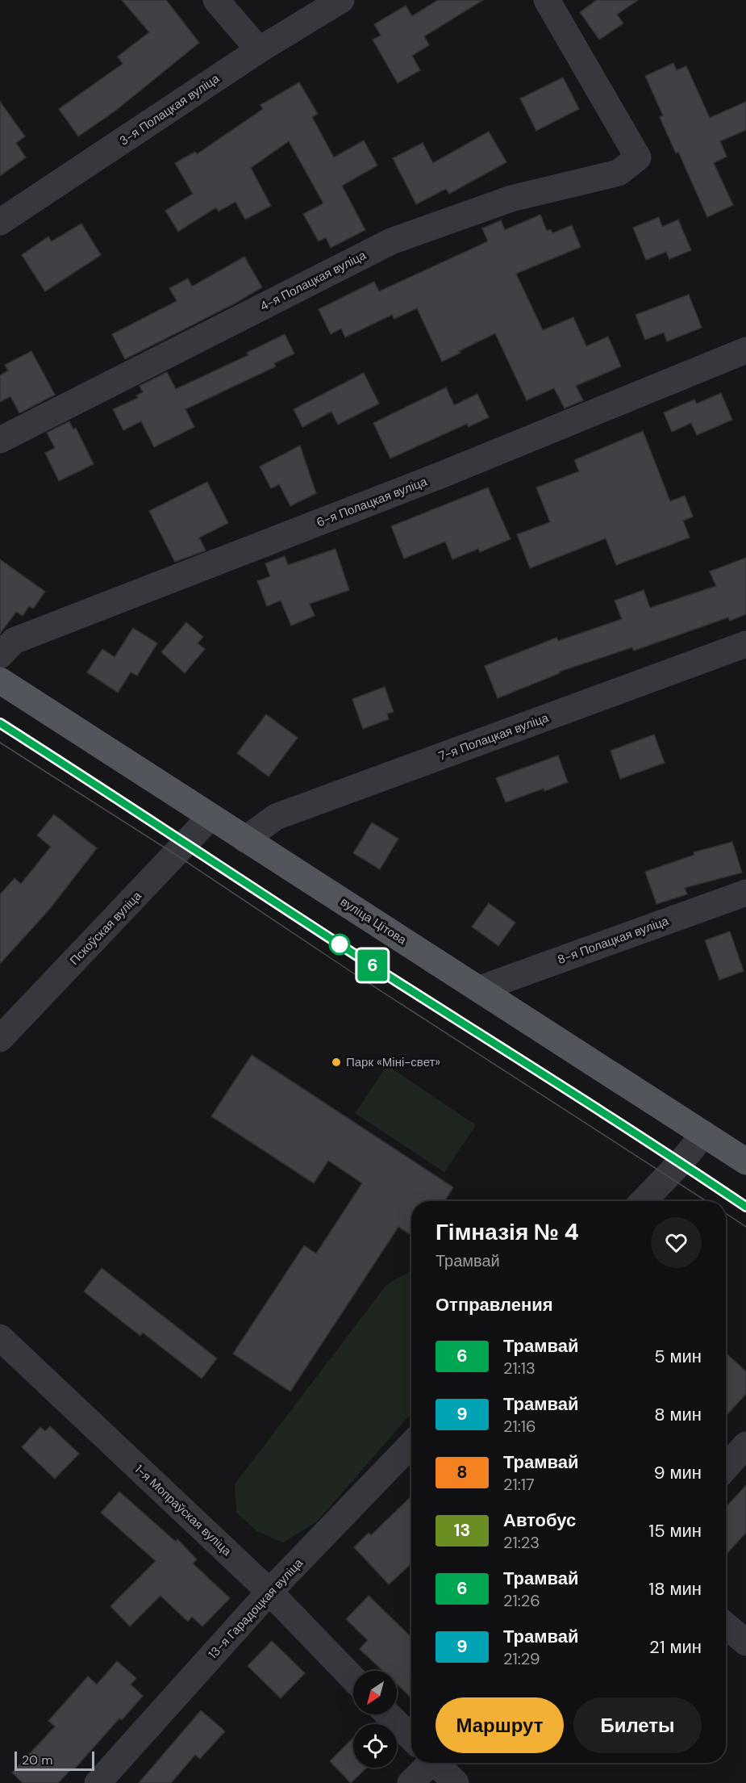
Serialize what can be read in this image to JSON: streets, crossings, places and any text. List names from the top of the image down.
{
  "streets": {
    "main road": ["вуліца Цітова"],
    "street": [
      "3-я Полацкая вуліца",
      "4-я Полацкая вуліца",
      "6-я Полацкая вуліца",
      "7-я Полацкая вуліца",
      "Пскоўская вуліца",
      "8-я Полацкая вуліца",
      "1-я Мопраўская вуліца",
      "13-я Гарадоцкая вуліца"
    ]
  },
  "crossings": [
    ["7-я Полацкая вуліца", "вуліца Цітова"],
    ["вуліца Цітова", "Пскоўская вуліца"],
    ["вуліца Цітова", "8-я Полацкая вуліца"],
    ["1-я Мопраўская вуліца", "13-я Гарадоцкая вуліца"]
  ],
  "places": ["Парк «Міні-свет»"],
  "lines": ["tram line 6"],
  "scale_bar": "20 m",
  "north": "bottom left",
  "page": {
    "on_map": "6",
    "heading": [
      ["Гімназія № 4", "Трамвай"],
      "Отправления"
    ],
    "list": [
      {
        "mark": "6",
        "name": "Трамвай",
        "note": "21:13",
        "value": "5 мин"
      },
      {
        "mark": "9",
        "name": "Трамвай",
        "note": "21:16",
        "value": "8 мин"
      },
      {
        "mark": "8",
        "name": "Трамвай",
        "note": "21:17",
        "value": "9 мин"
      },
      {
        "mark": "13",
        "name": "Автобус",
        "note": "21:23",
        "value": "15 мин"
      },
      {
        "mark": "6",
        "name": "Трамвай",
        "note": "21:26",
        "value": "18 мин"
      },
      {
        "mark": "9",
        "name": "Трамвай",
        "note": "21:29",
        "value": "21 мин"
      }
    ],
    "buttons": ["Маршрут", "Билеты"],
    "scale": "20 m"
  }
}
